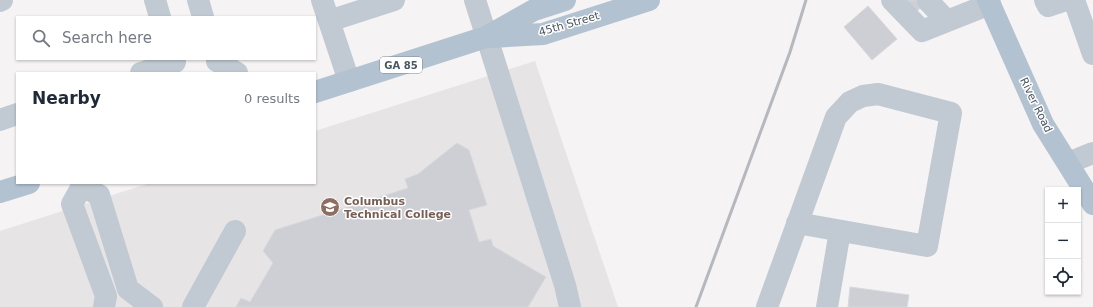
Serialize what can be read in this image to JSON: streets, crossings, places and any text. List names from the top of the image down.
{
  "streets": {
    "main road": ["45th Street", "GA 85", "River Road"]
  },
  "places": {
    "school or university": ["Columbus Technical College"]
  },
  "page": {
    "search": "Search here",
    "heading": ["Nearby", "0 results"],
    "map_buttons": ["+", "−"]
  }
}
